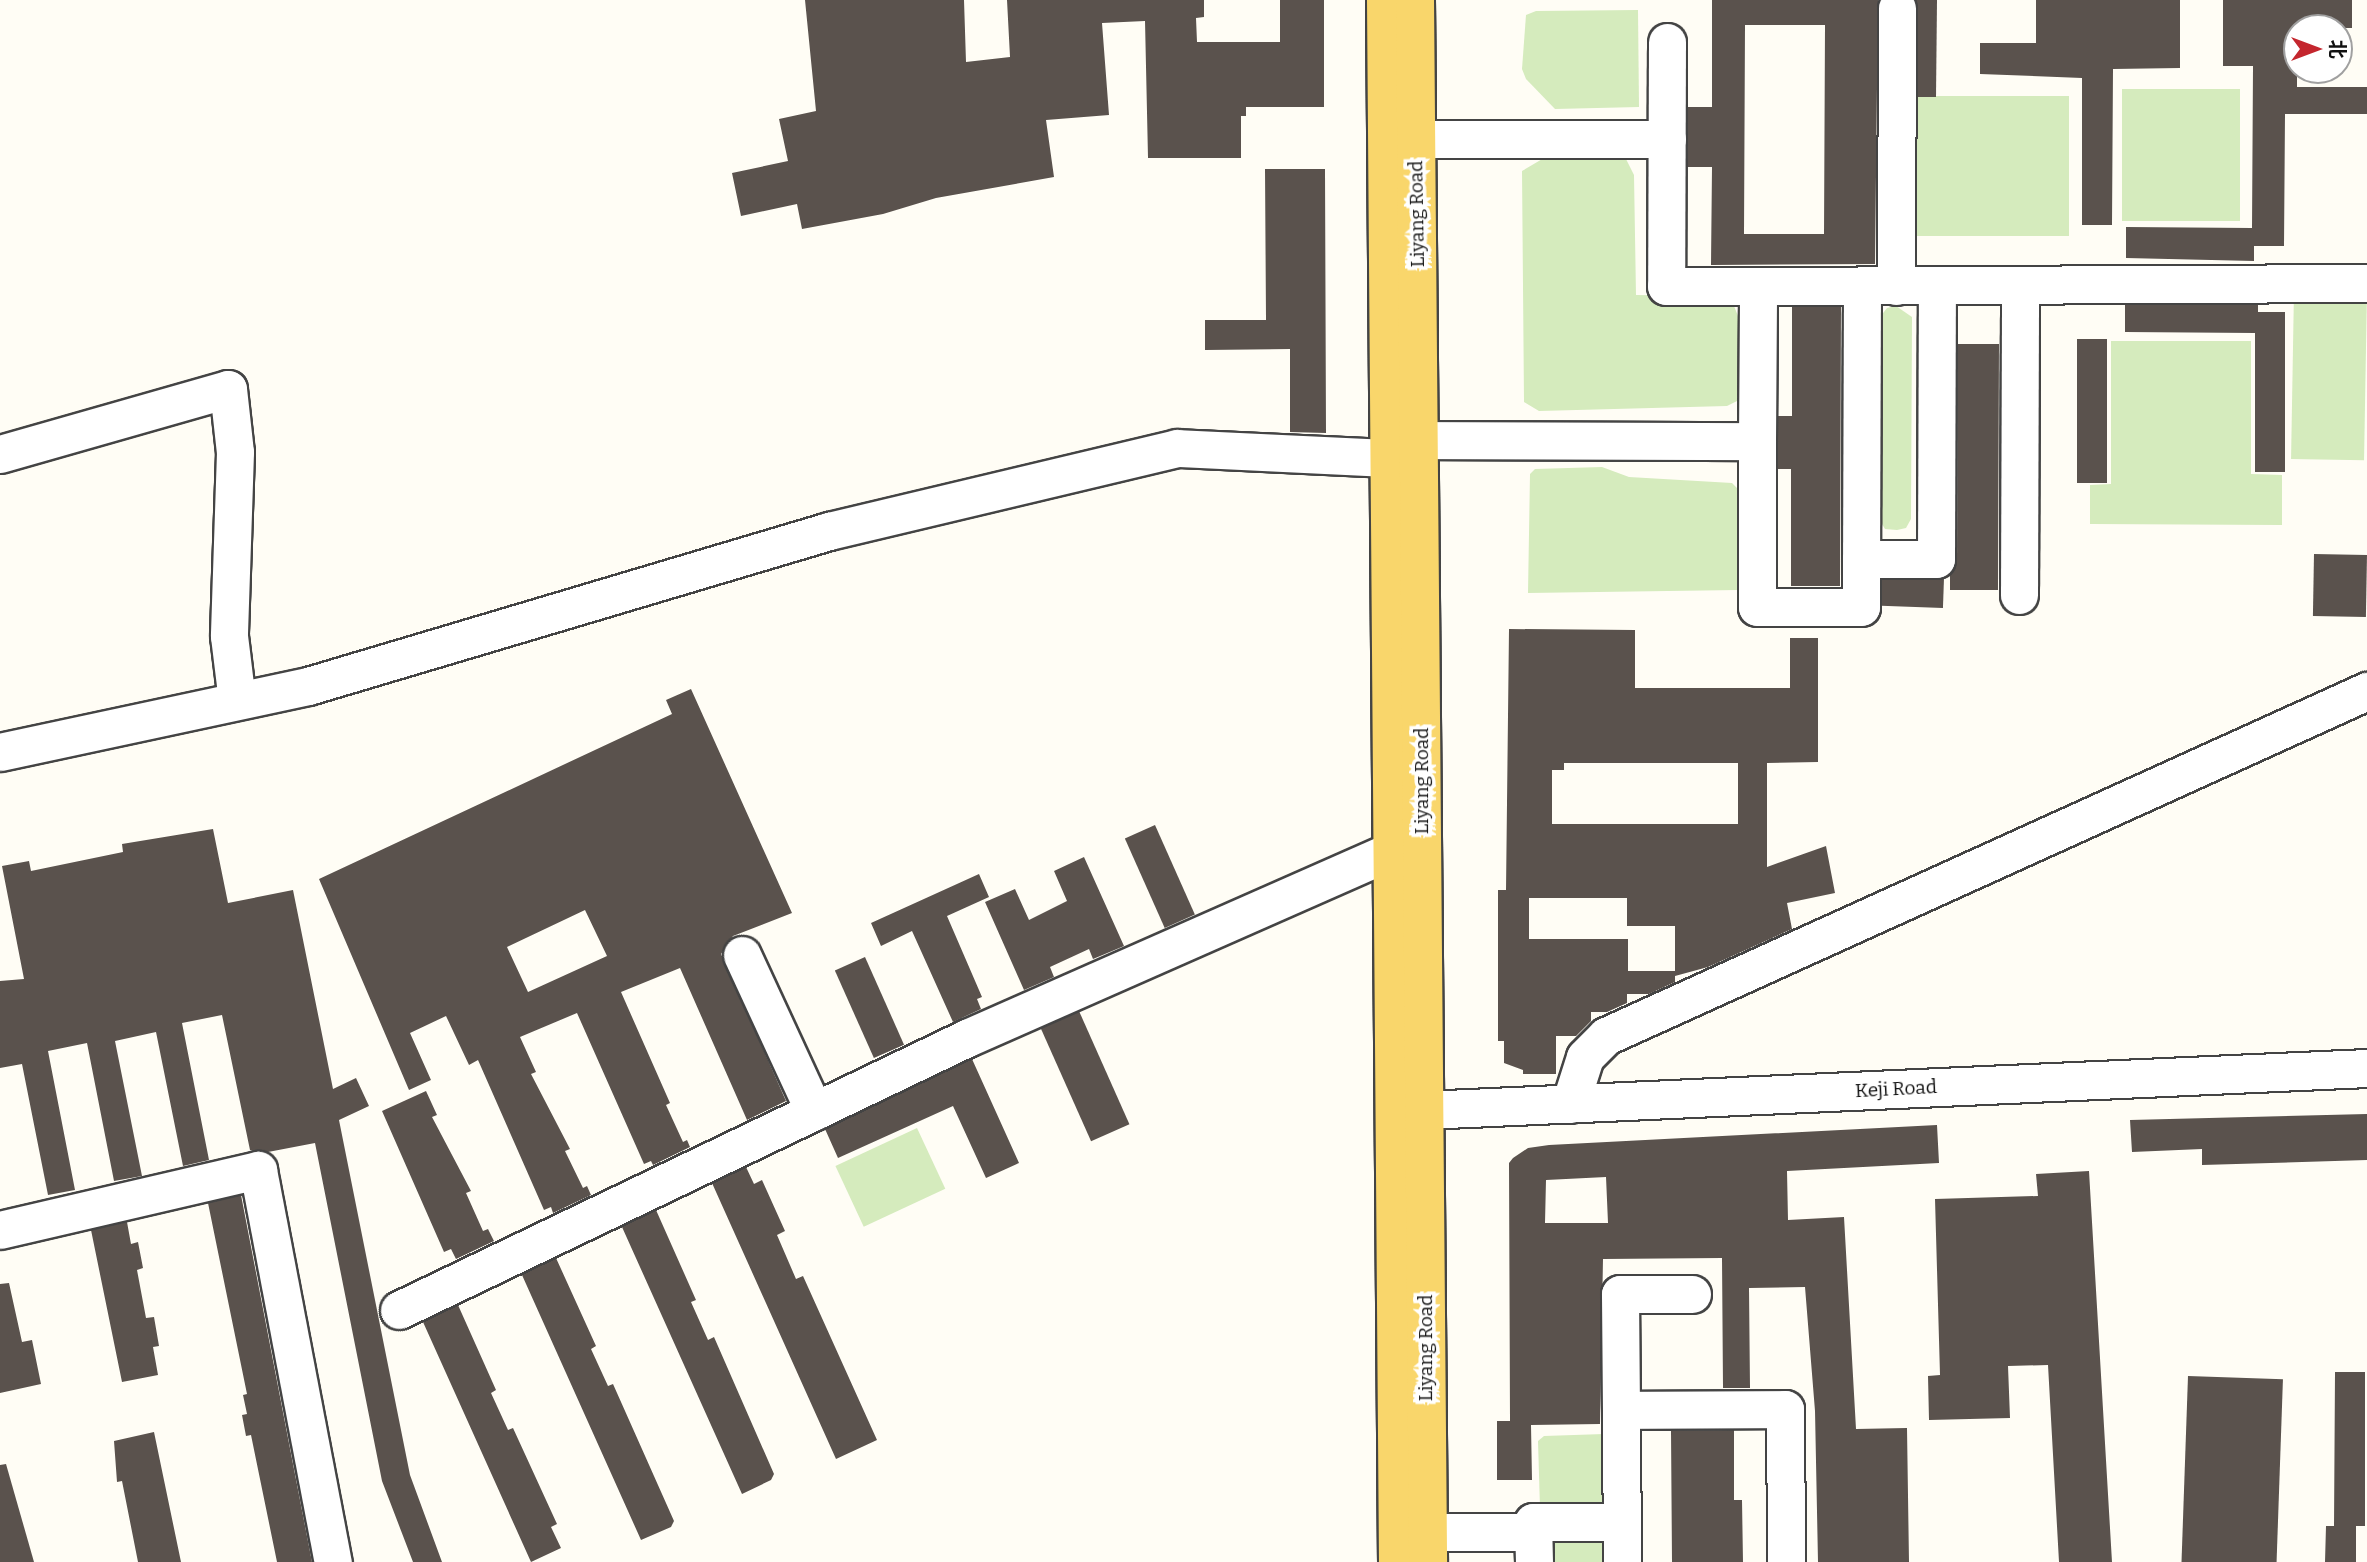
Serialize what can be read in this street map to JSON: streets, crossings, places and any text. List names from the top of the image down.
{
  "streets": {
    "main road": ["Liyang Road"],
    "street": ["Keji Road"]
  },
  "crossings": [
    ["Liyang Road", "Keji Road"]
  ],
  "north": "right"
}
